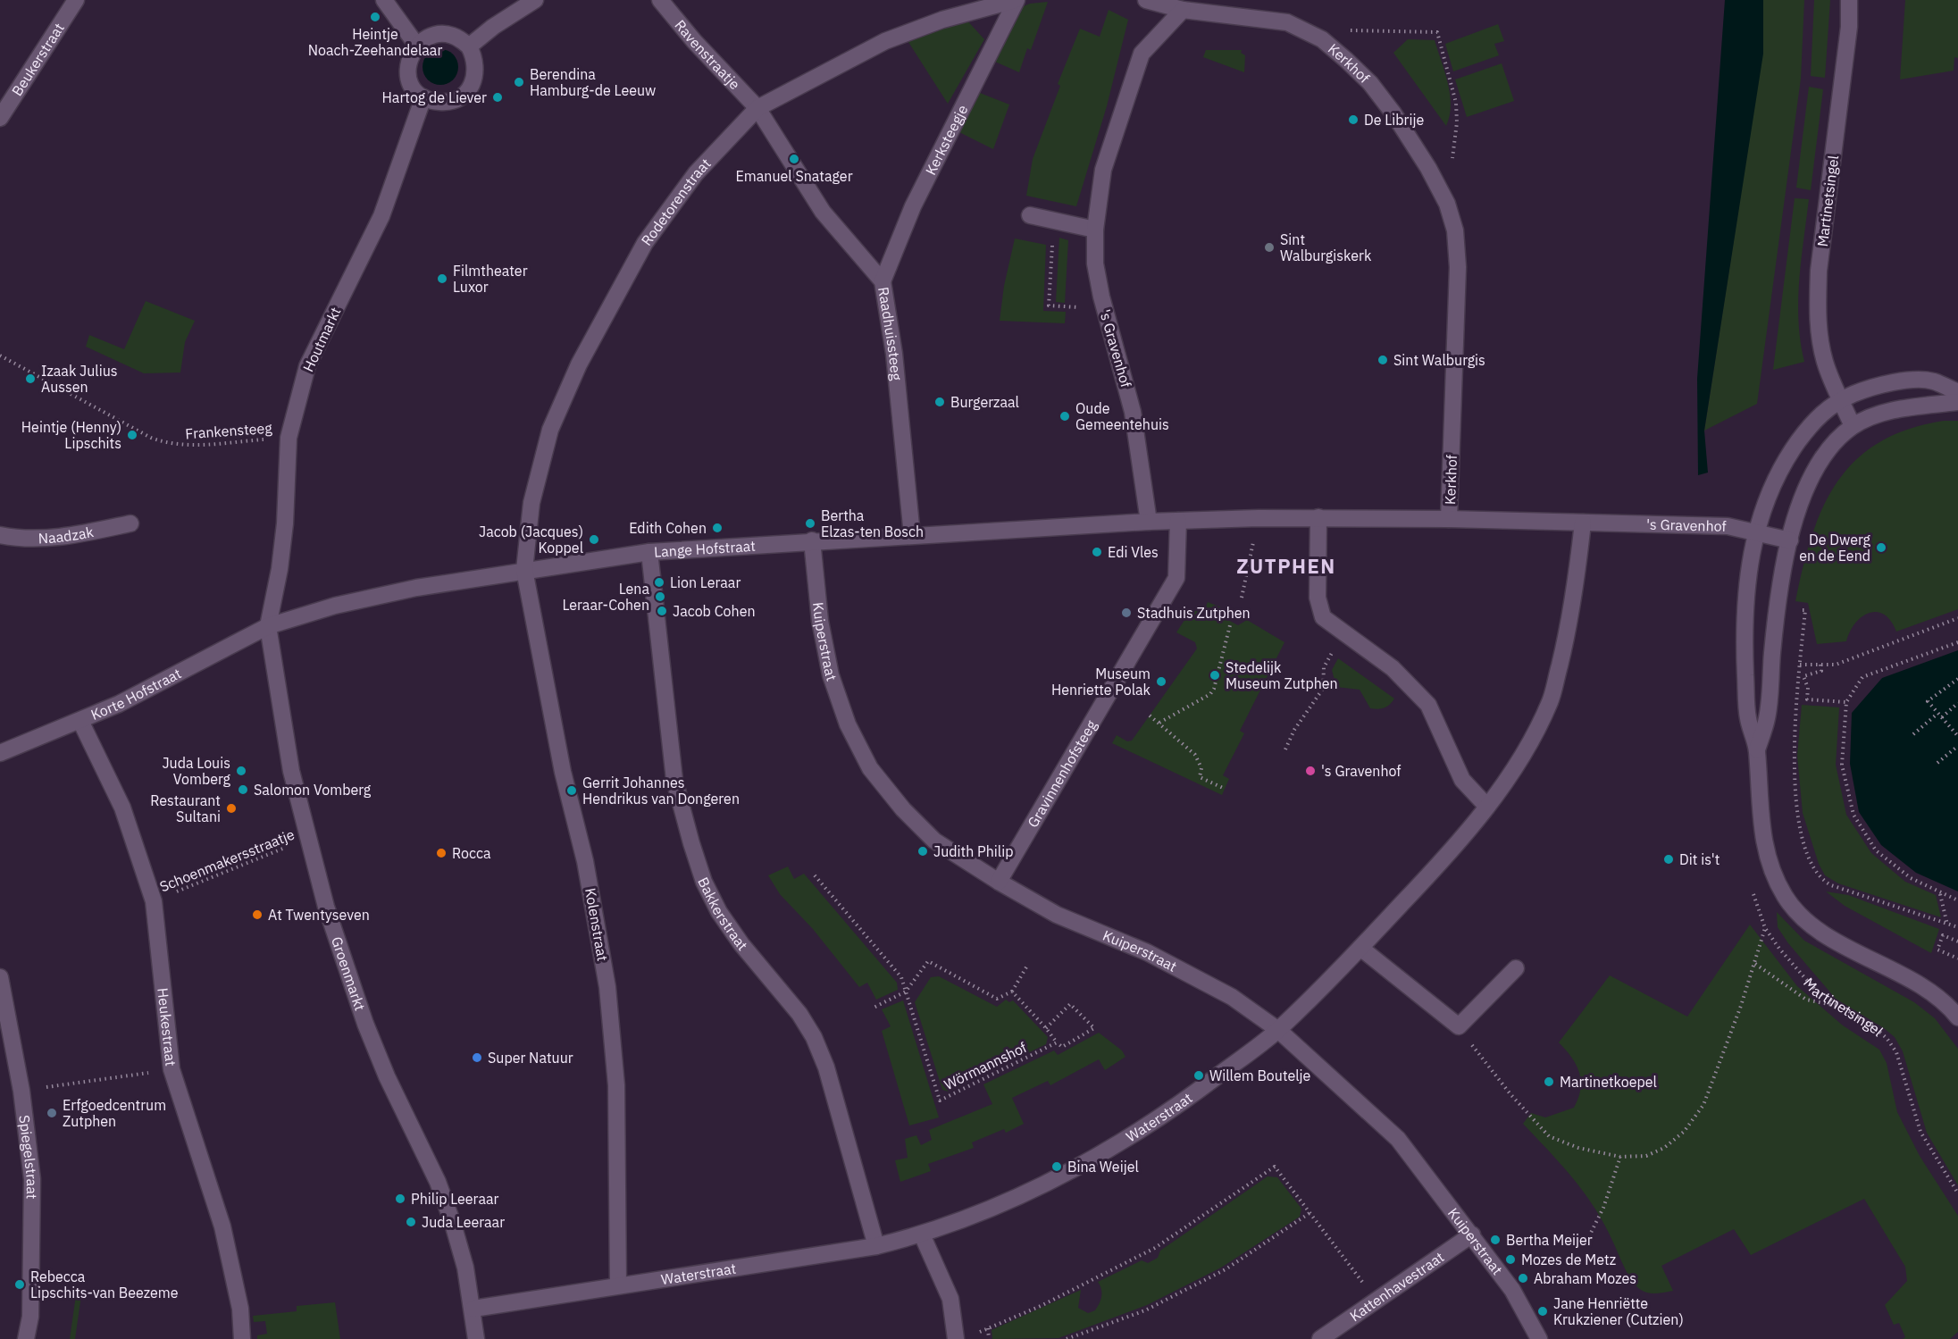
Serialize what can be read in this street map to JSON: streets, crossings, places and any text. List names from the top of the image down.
{
  "streets": {
    "street": [
      "Ravenstraatje",
      "Beukerstraat",
      "Kerkhof",
      "Kerksteegje",
      "Martinetsingel",
      "Rodetorenstraat",
      "Raadhuissteeg",
      "Houtmarkt",
      "'s Gravenhof",
      "Naadzak",
      "Lange Hofstraat",
      "Kuiperstraat",
      "Korte Hofstraat",
      "Gravinnenhofsteeg",
      "Bakkerstraat",
      "Kolenstraat",
      "Groenmarkt",
      "Heukestraat",
      "Waterstraat",
      "Spiegelstraat",
      "Kattenhavestraat"
    ],
    "path": ["Frankensteeg", "Schoenmakersstraatje", "Wörmannshof"]
  },
  "crossings": [
    ["Ravenstraatje", "Rodetorenstraat"],
    ["Ravenstraatje", "Raadhuissteeg"],
    ["Kerkhof", "'s Gravenhof"],
    ["Kerksteegje", "Rodetorenstraat"],
    ["Kerksteegje", "Raadhuissteeg"],
    ["Rodetorenstraat", "Raadhuissteeg"],
    ["Rodetorenstraat", "Lange Hofstraat"],
    ["Rodetorenstraat", "Kolenstraat"],
    ["Raadhuissteeg", "Lange Hofstraat"],
    ["Houtmarkt", "Frankensteeg"],
    ["Houtmarkt", "Lange Hofstraat"],
    ["Houtmarkt", "Korte Hofstraat"],
    ["Houtmarkt", "Groenmarkt"],
    ["'s Gravenhof", "Lange Hofstraat"],
    ["'s Gravenhof", "Gravinnenhofsteeg"],
    ["Lange Hofstraat", "Kuiperstraat"],
    ["Lange Hofstraat", "Korte Hofstraat"],
    ["Lange Hofstraat", "Bakkerstraat"],
    ["Lange Hofstraat", "Kolenstraat"],
    ["Lange Hofstraat", "Groenmarkt"],
    ["Kuiperstraat", "Gravinnenhofsteeg"],
    ["Kuiperstraat", "Waterstraat"],
    ["Kuiperstraat", "Kattenhavestraat"],
    ["Korte Hofstraat", "Groenmarkt"],
    ["Korte Hofstraat", "Heukestraat"],
    ["Schoenmakersstraatje", "Groenmarkt"],
    ["Schoenmakersstraatje", "Heukestraat"],
    ["Bakkerstraat", "Waterstraat"],
    ["Kolenstraat", "Waterstraat"],
    ["Groenmarkt", "Waterstraat"]
  ],
  "districts": ["ZUTPHEN"],
  "places": [
    "Heintje Noach-Zeehandelaar",
    "Berendina Hamburg-de Leeuw",
    "Hartog de Liever",
    "De Librije",
    "Emanuel Snatager",
    "Sint Walburgiskerk",
    "Filmtheater Luxor",
    "Sint Walburgis",
    "Izaak Julius Aussen",
    "Burgerzaal",
    "Oude Gemeentehuis",
    "Heintje (Henny) Lipschits",
    "Bertha Elzas-ten Bosch",
    "Edith Cohen",
    "Jacob (Jacques) Koppel",
    "De Dwerg en de Eend",
    "Edi Vles",
    "Lion Leraar",
    "Lena Leraar-Cohen",
    "Jacob Cohen",
    "Stadhuis Zutphen",
    "Stedelijk Museum Zutphen",
    "Museum Henriette Polak",
    "Juda Louis Vomberg",
    "'s Gravenhof",
    "Salomon Vomberg",
    "Gerrit Johannes Hendrikus van Dongeren",
    "Restaurant Sultani",
    "Judith Philip",
    "Rocca",
    "Dit is't",
    "At Twentyseven",
    "Super Natuur",
    "Willem Boutelje",
    "Martinetkoepel",
    "Erfgoedcentrum Zutphen",
    "Bina Weijel",
    "Philip Leeraar",
    "Juda Leeraar",
    "Bertha Meijer",
    "Mozes de Metz",
    "Abraham Mozes",
    "Rebecca Lipschits-van Beezeme",
    "Jane Henriëtte Krukziener (Cutzien)"
  ]
}
